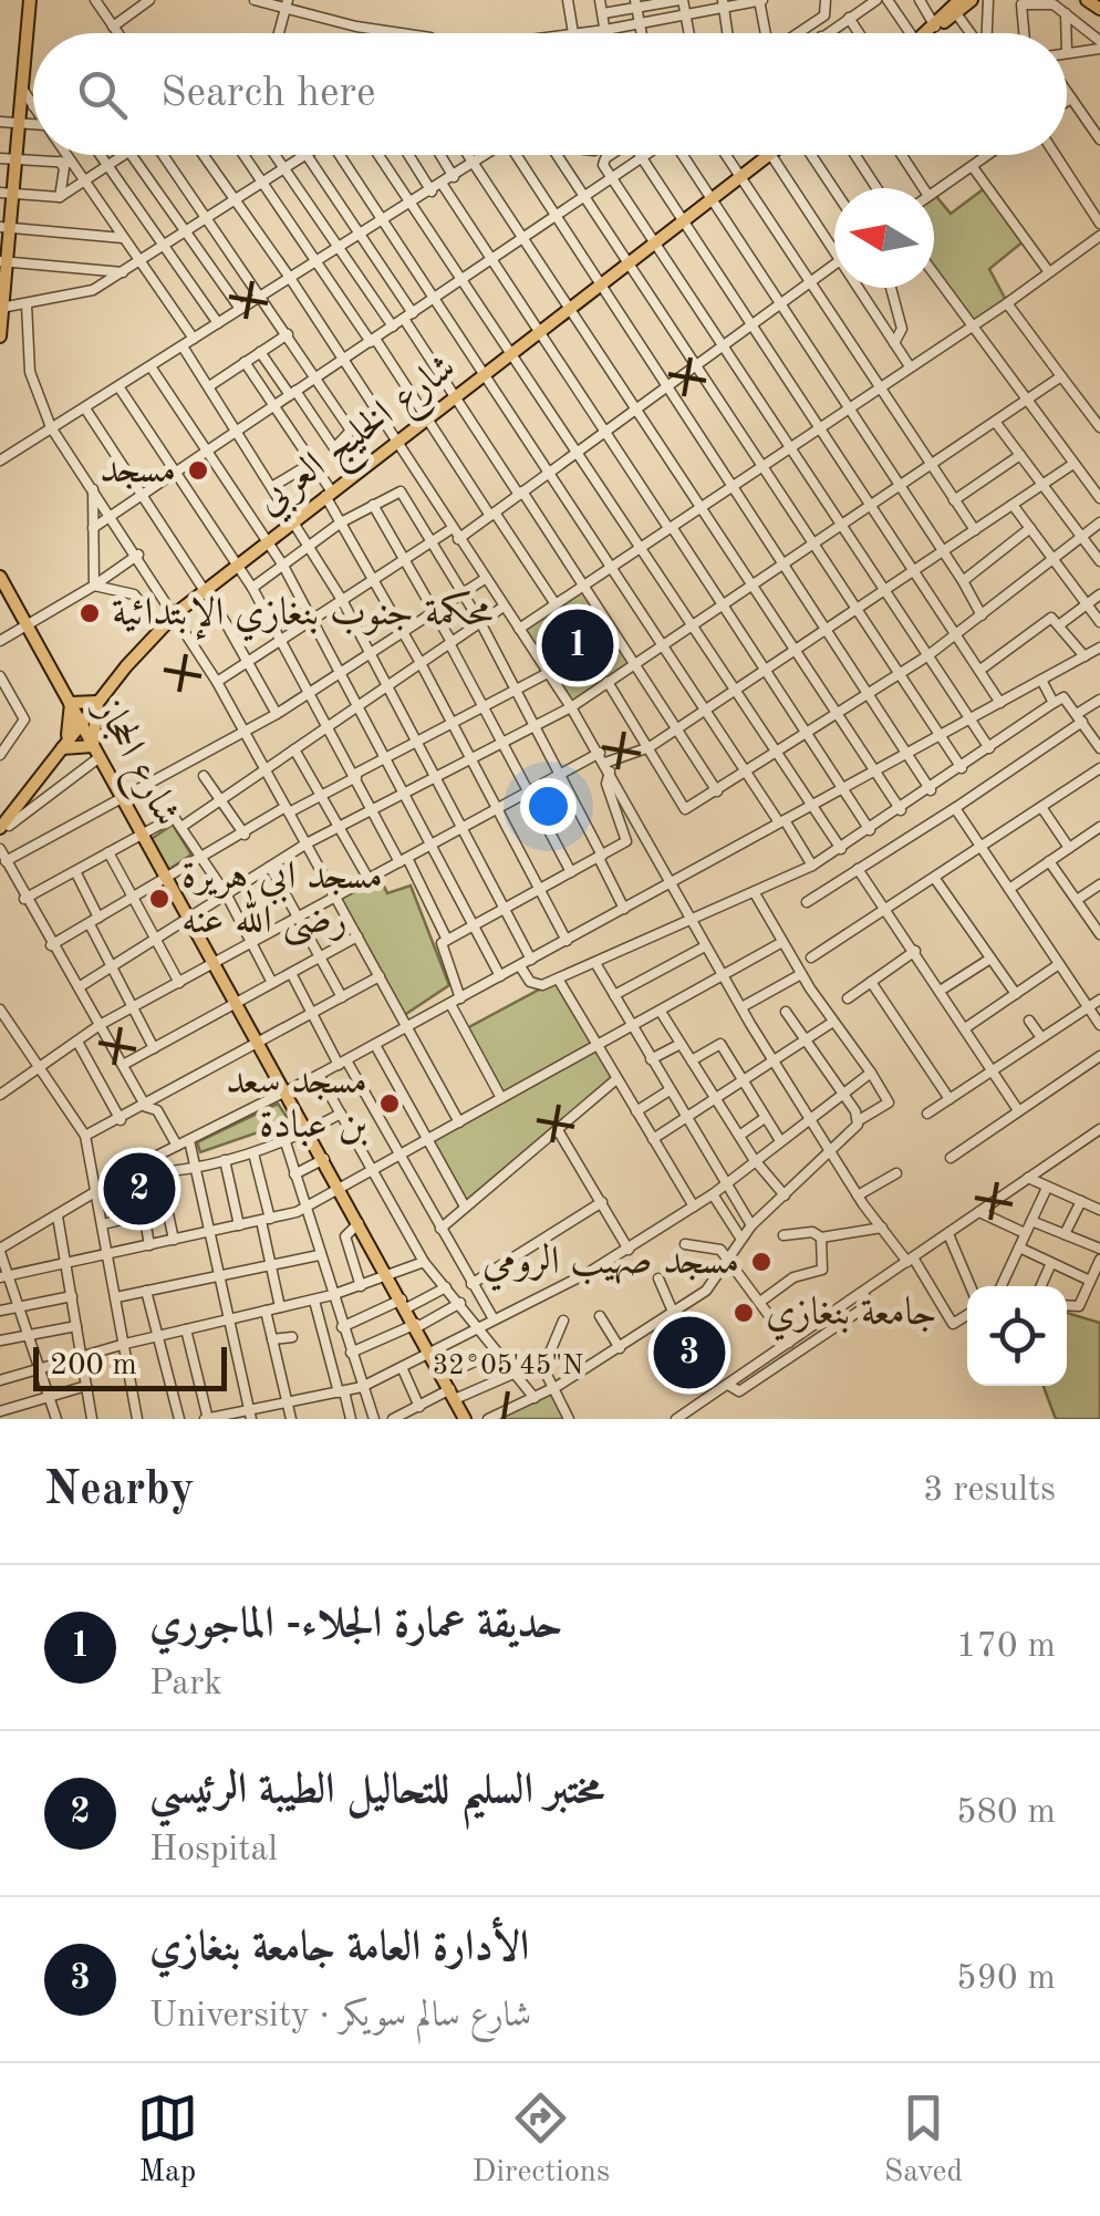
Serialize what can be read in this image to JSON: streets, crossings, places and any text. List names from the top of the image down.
{
  "streets": {
    "main road": ["شارع الخليج العربي", "شارع الحجاز"]
  },
  "crossings": [
    ["شارع الخليج العربي", "شارع الحجاز"]
  ],
  "places": [
    "مسجد",
    "محكمة جنوب بنغازي الإبتدائية",
    "مسجد ابي هريرة رضى الله عنه",
    "مسجد سعد بن عبادة",
    "مسجد صهيب الرومي",
    "جامعة بنغازي"
  ],
  "scale_bar": "200 m",
  "north": "left",
  "page": {
    "search": "Search here",
    "pins": ["1", "2", "3"],
    "scale": "200 m",
    "heading": ["Nearby", "3 results"],
    "list": [
      {
        "mark": "1",
        "name": "حديقة عمارة الجلاء- الماجوري",
        "note": "Park",
        "value": "170 m"
      },
      {
        "mark": "2",
        "name": "مختبر السليم للتحاليل الطيبة الرئيسي",
        "note": "Hospital",
        "value": "580 m"
      },
      {
        "mark": "3",
        "name": "الأدارة العامة جامعة بنغازي",
        "note": "University · شارع سالم سويكر",
        "value": "590 m"
      }
    ],
    "nav": ["Map", "Directions", "Saved"]
  },
  "coordinates": ["32°05'45\"N"]
}
